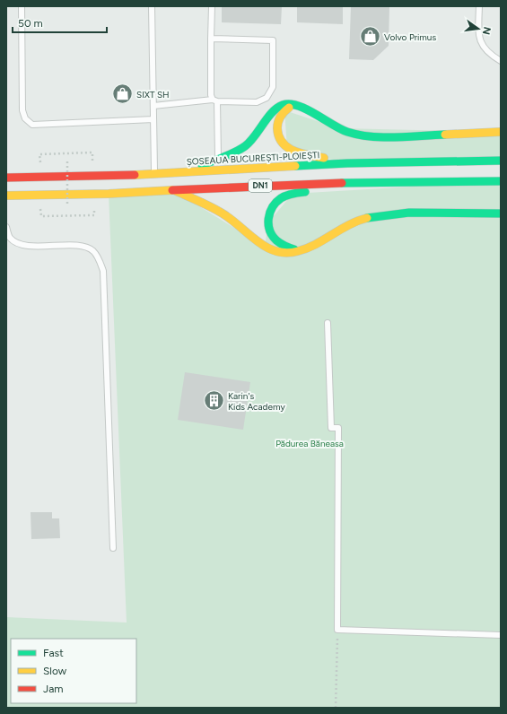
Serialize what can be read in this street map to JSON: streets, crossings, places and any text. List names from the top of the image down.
{
  "streets": {
    "highway": ["ȘOSEAUA BUCUREȘTI-PLOIEȘTI", "DN1"]
  },
  "parks": ["Pădurea Băneasa"],
  "places": {
    "shop": ["Volvo Primus", "SIXT SH"],
    "building": ["Karin's Kids Academy"]
  },
  "legend": ["Fast", "Slow", "Jam"],
  "scale_bar": "50 m",
  "north": "right"
}
